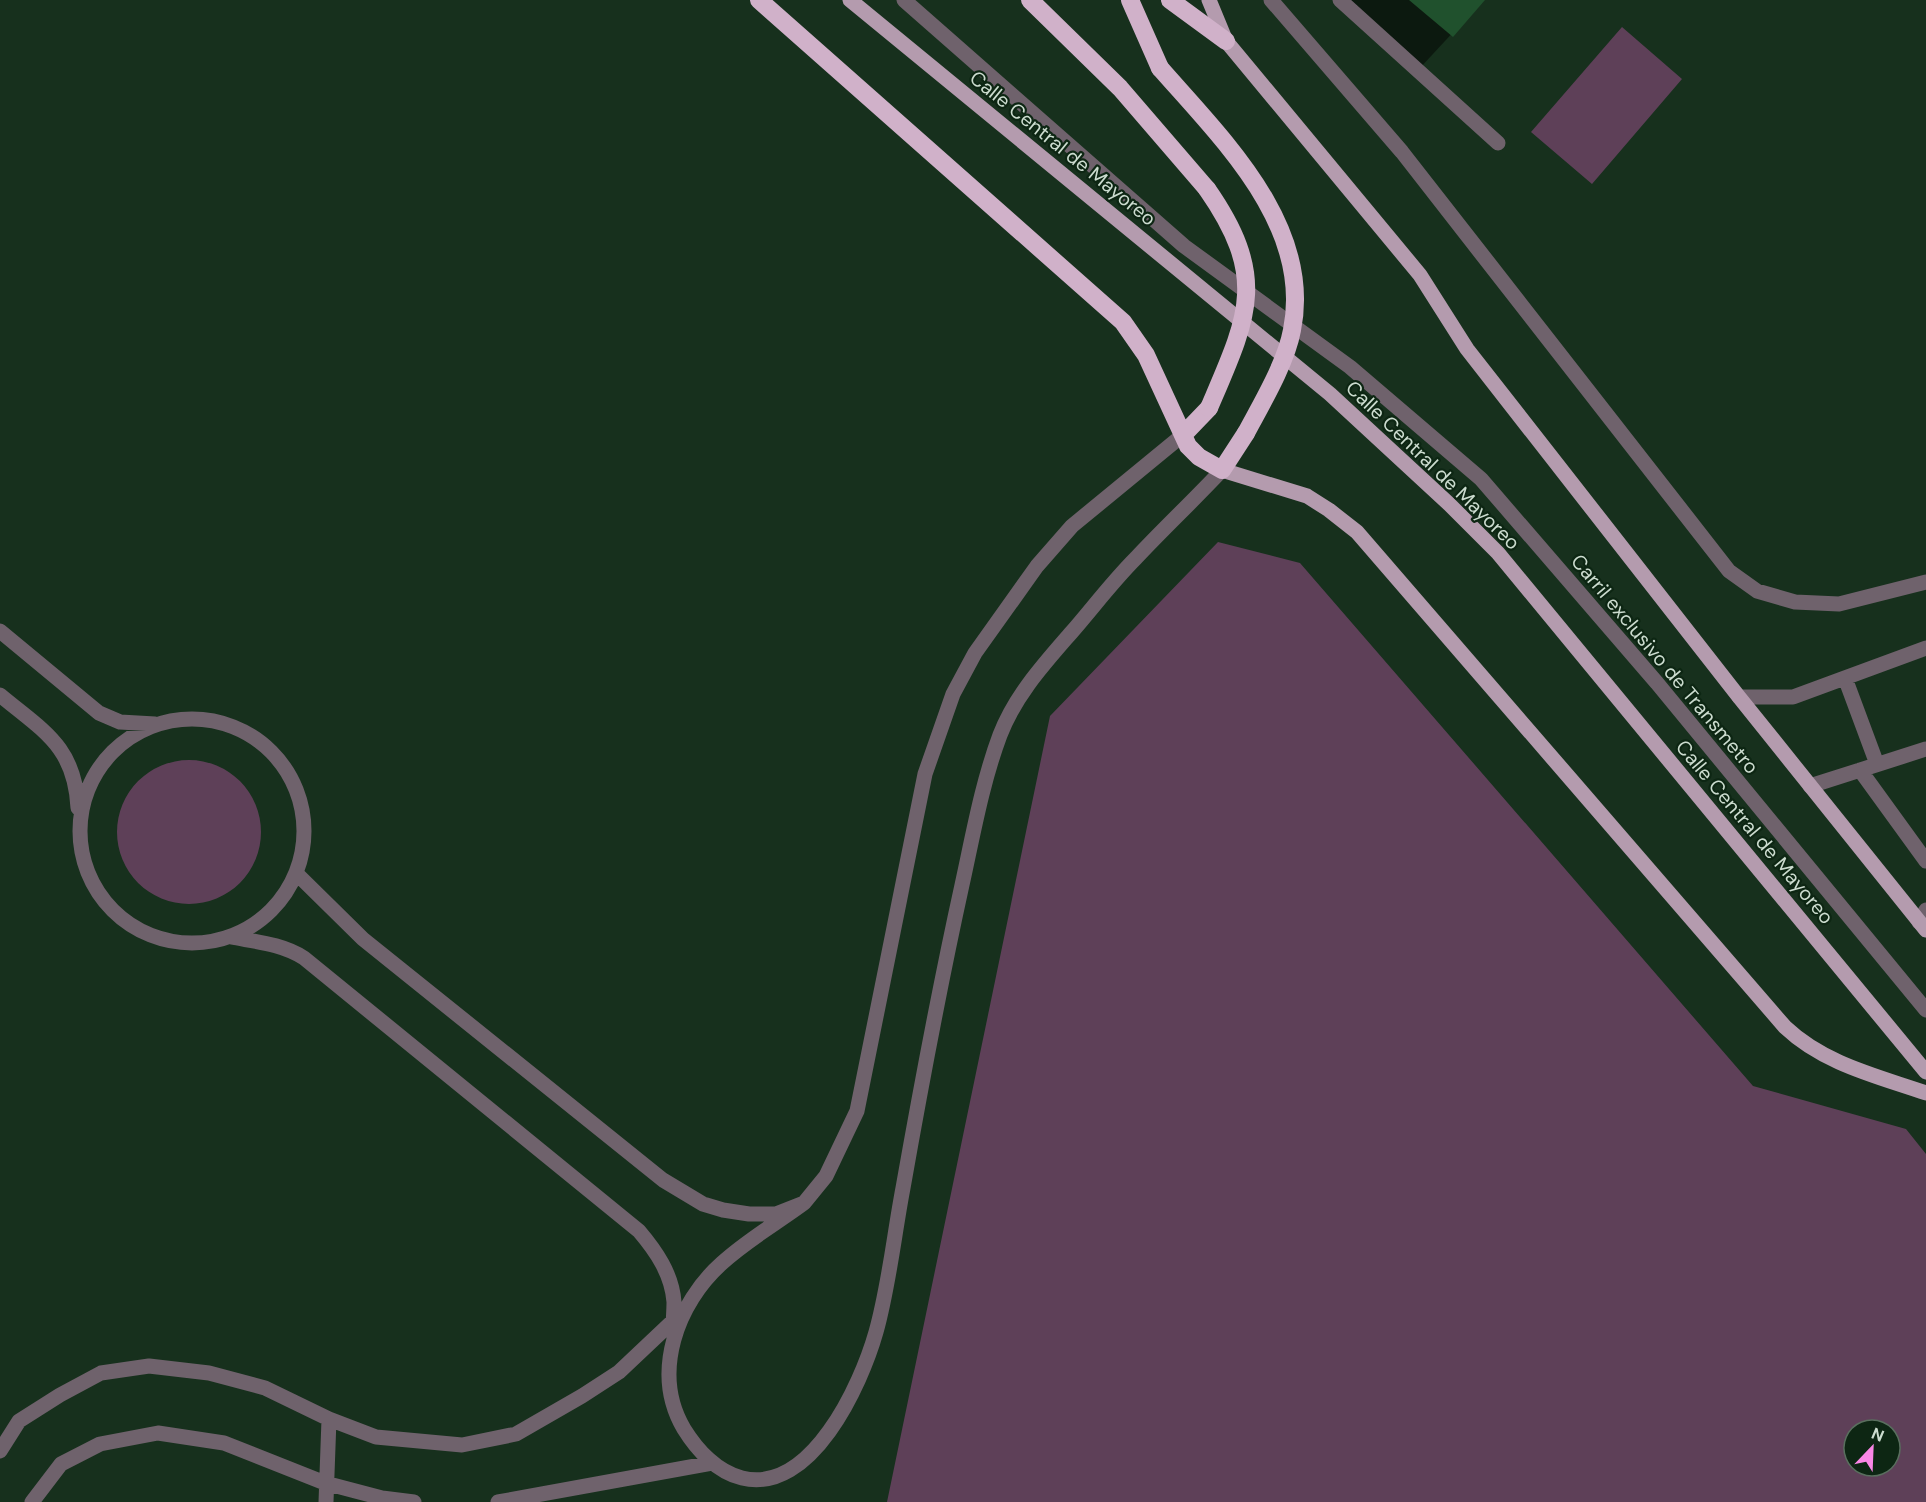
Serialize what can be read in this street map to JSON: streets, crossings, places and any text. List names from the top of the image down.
{
  "streets": {
    "main road": ["Calle Central de Mayoreo"],
    "street": ["Carril exclusivo de Transmetro"]
  },
  "north": "top right"
}
